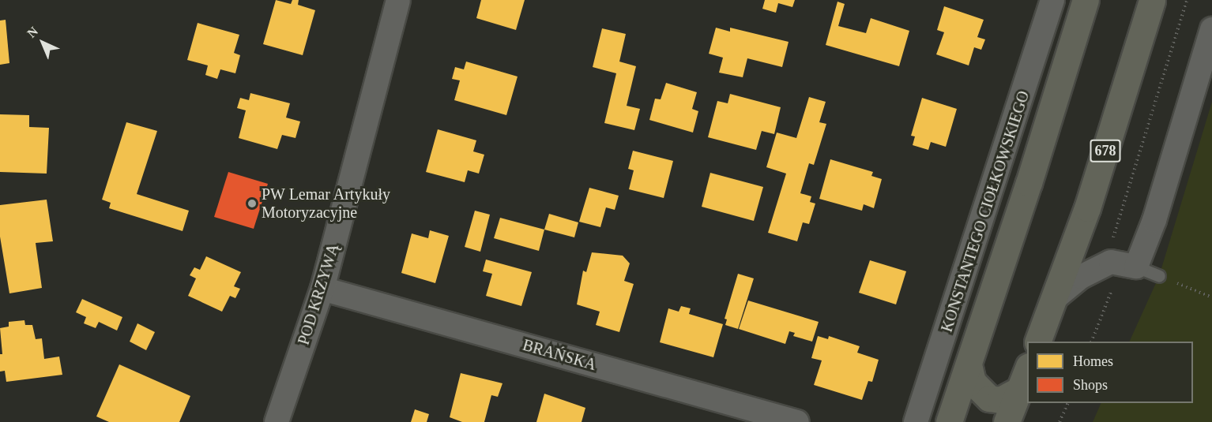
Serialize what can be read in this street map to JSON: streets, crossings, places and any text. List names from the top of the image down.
{
  "streets": {
    "main road": ["678", "KONSTANTEGO CIOŁKOWSKIEGO"],
    "street": ["POD KRZYWĄ", "BRAŃSKA"]
  },
  "crossings": [
    ["POD KRZYWĄ", "BRAŃSKA"]
  ],
  "places": ["PW Lemar Artykuły Motoryzacyjne"],
  "legend": ["Homes", "Shops"],
  "north": "top left"
}
